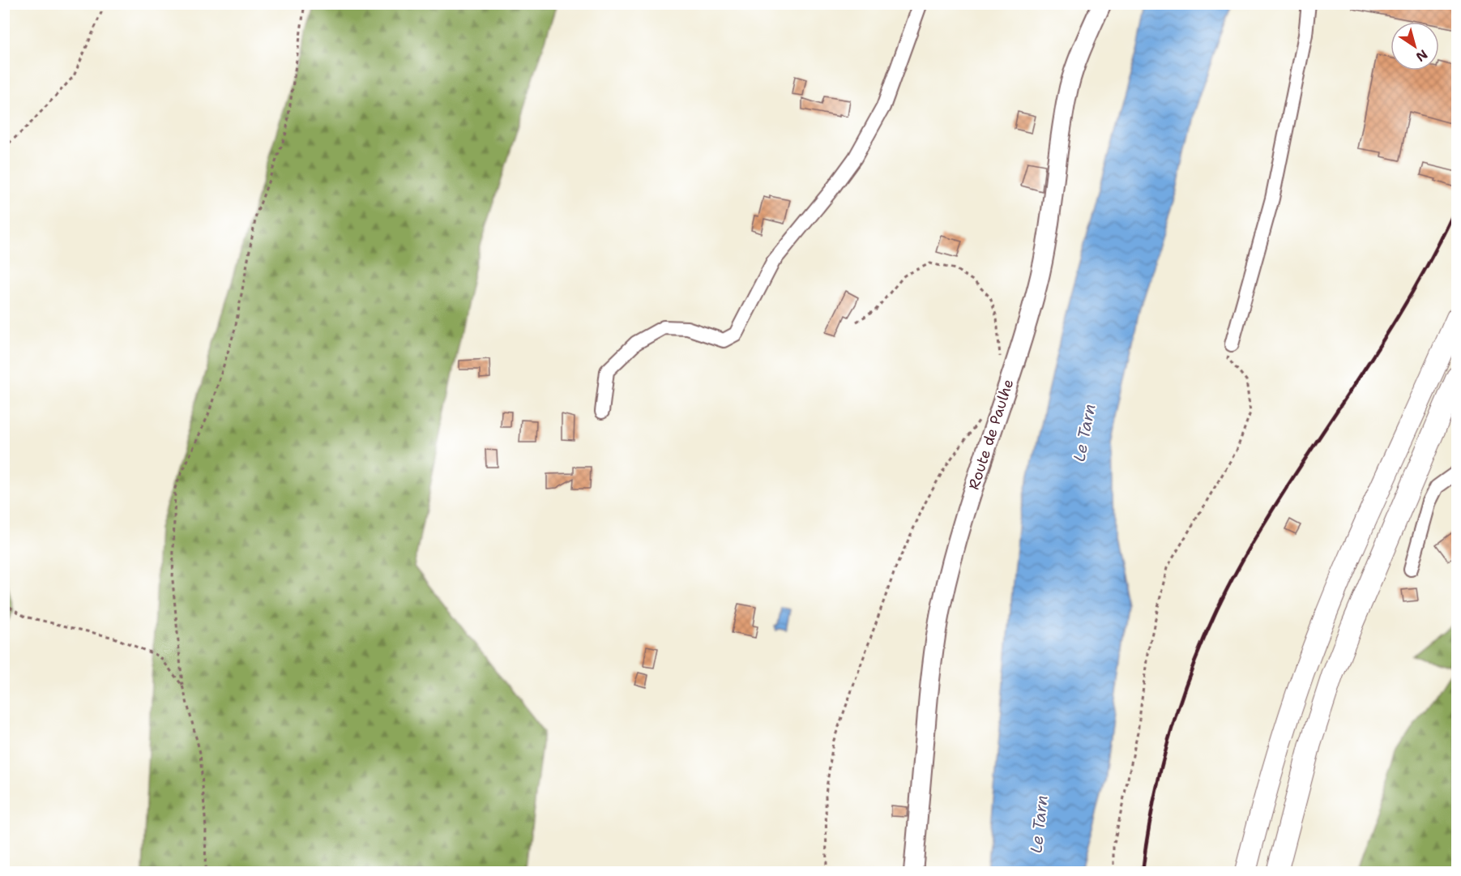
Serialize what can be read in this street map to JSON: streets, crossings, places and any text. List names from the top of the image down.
{
  "streets": {
    "street": ["Route de Paulhe"]
  },
  "water": ["Le Tarn"],
  "north": "bottom right"
}
